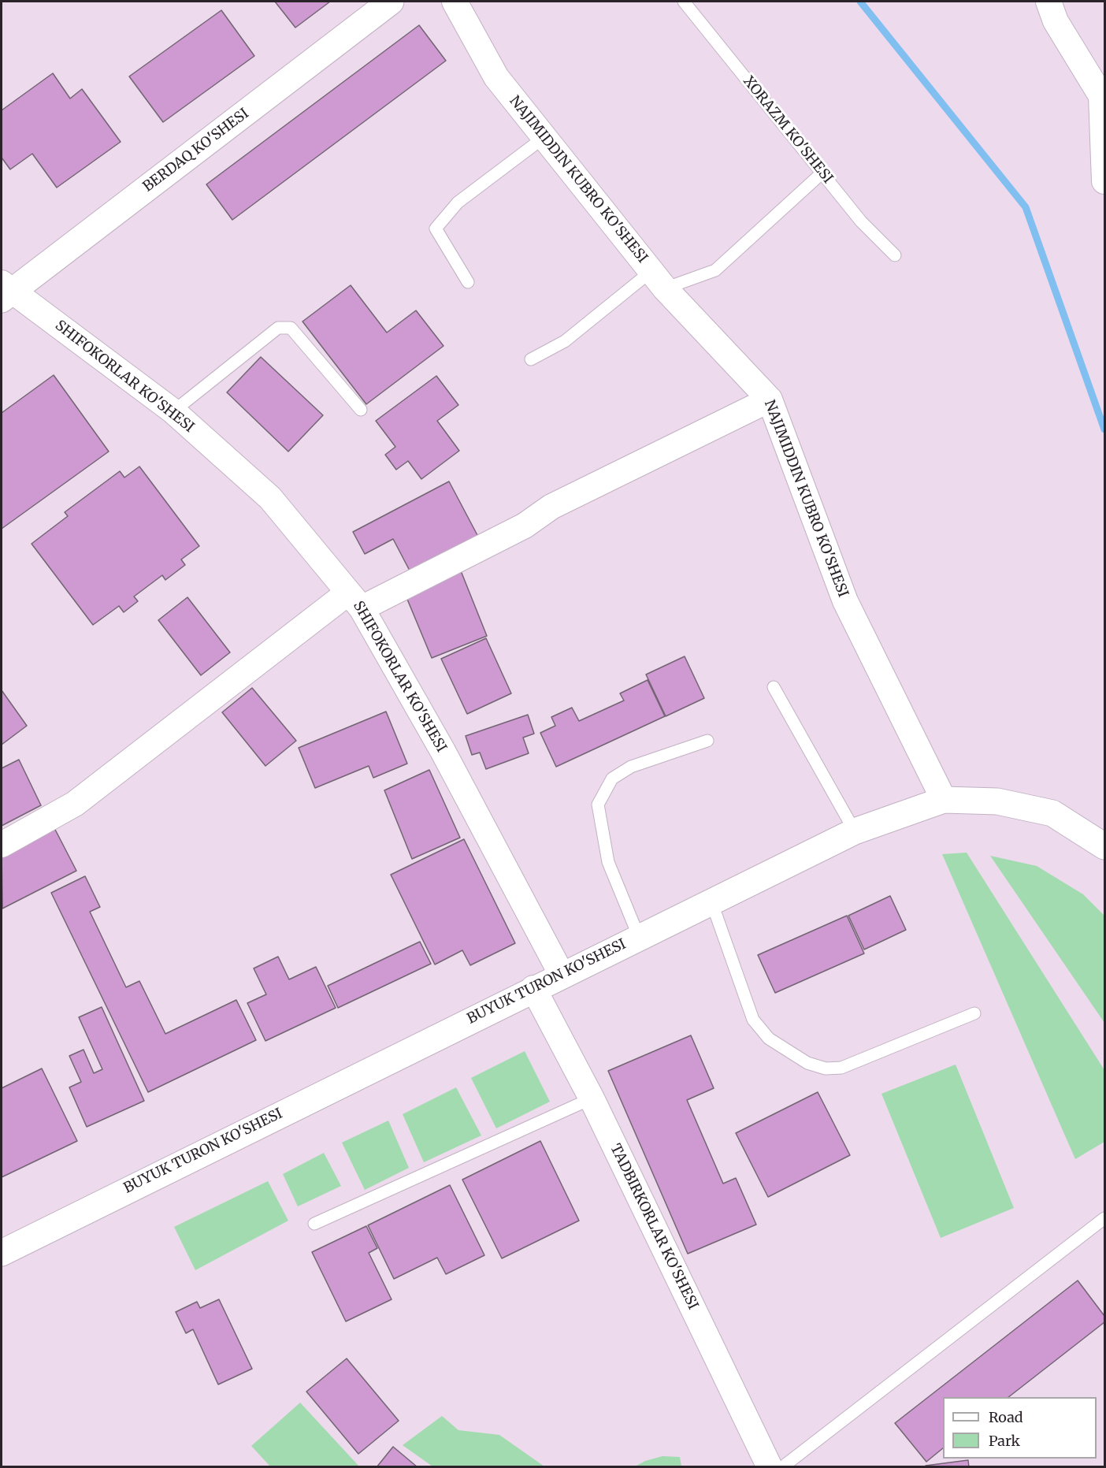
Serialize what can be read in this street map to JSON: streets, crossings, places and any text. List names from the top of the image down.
{
  "streets": {
    "street": [
      "BERDAQ KO'SHESI",
      "NAJIMIDDIN KUBRO KO'SHESI",
      "SHIFOKORLAR KO'SHESI",
      "BUYUK TURON KO'SHESI",
      "TADBIRKORLAR KO'SHESI"
    ],
    "lane": ["XORAZM KO'SHESI"]
  },
  "crossings": [
    ["BERDAQ KO'SHESI", "SHIFOKORLAR KO'SHESI"],
    ["NAJIMIDDIN KUBRO KO'SHESI", "BUYUK TURON KO'SHESI"],
    ["SHIFOKORLAR KO'SHESI", "BUYUK TURON KO'SHESI"],
    ["BUYUK TURON KO'SHESI", "TADBIRKORLAR KO'SHESI"]
  ],
  "legend": ["Road", "Park"]
}
